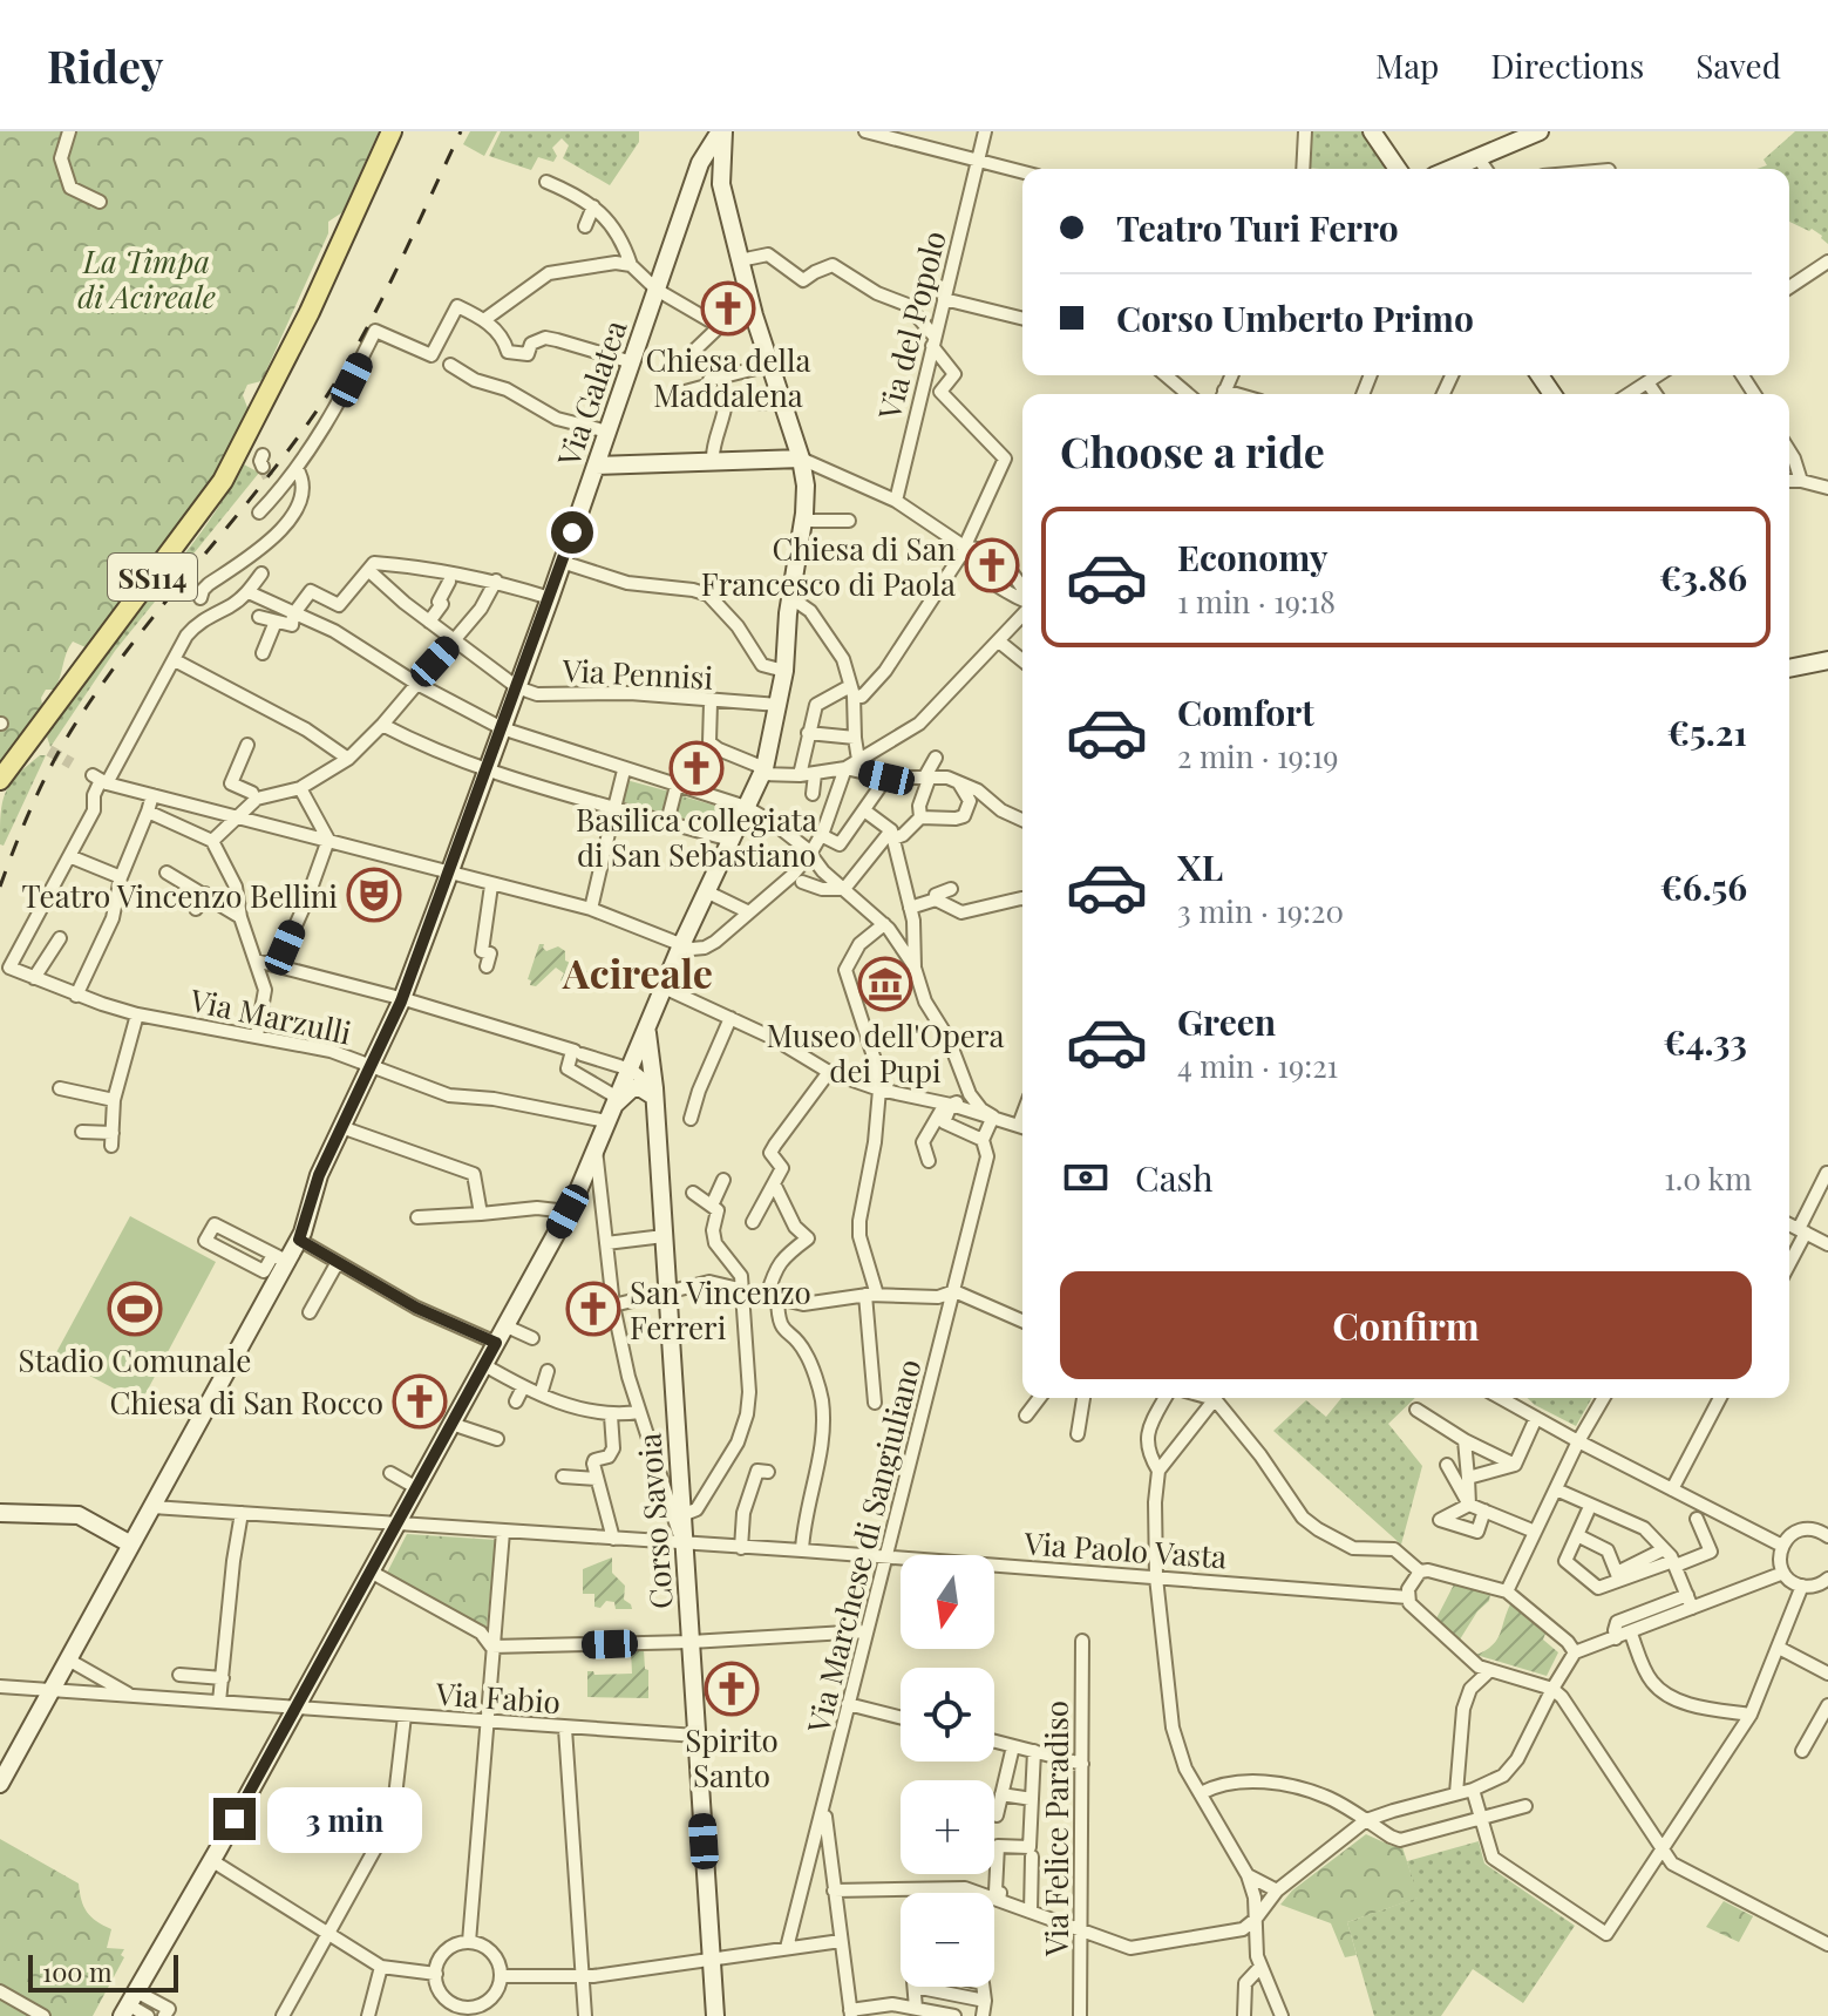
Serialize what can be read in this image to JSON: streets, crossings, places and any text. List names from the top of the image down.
{
  "streets": {
    "main road": ["SS114"],
    "street": [
      "Via del Popolo",
      "Via Galatea",
      "Via Pennisi",
      "Via Marzulli",
      "Corso Savoia",
      "Via Marchese di Sangiuliano",
      "Via Paolo Vasta",
      "Via Fabio",
      "Via Felice Paradiso"
    ]
  },
  "crossings": [
    ["Via Galatea", "Via Pennisi"],
    ["Via Galatea", "Via Marzulli"],
    ["Via Galatea", "Via Paolo Vasta"],
    ["Via Galatea", "Via Fabio"],
    ["Corso Savoia", "Via Paolo Vasta"],
    ["Corso Savoia", "Via Fabio"],
    ["Via Marchese di Sangiuliano", "Via Paolo Vasta"]
  ],
  "districts": ["Acireale"],
  "parks": ["La Timpa di Acireale"],
  "places": {
    "church": [
      "Chiesa della Maddalena",
      "Chiesa di San Francesco di Paola",
      "Basilica collegiata di San Sebastiano",
      "San Vincenzo Ferreri",
      "Chiesa di San Rocco",
      "Spirito Santo"
    ],
    "theatre": ["Teatro Vincenzo Bellini"],
    "museum": ["Museo dell'Opera dei Pupi"],
    "sports": ["Stadio Comunale"]
  },
  "scale_bar": "100 m",
  "north": "bottom",
  "page": {
    "header": "Ridey",
    "nav": ["Map", "Directions", "Saved"],
    "banner": ["Teatro Turi Ferro", "Corso Umberto Primo"],
    "heading": "Choose a ride",
    "list": [
      {
        "name": "Economy",
        "note": "1 min · 19:18",
        "value": "€3.86"
      },
      {
        "name": "Comfort",
        "note": "2 min · 19:19",
        "value": "€5.21"
      },
      {
        "name": "XL",
        "note": "3 min · 19:20",
        "value": "€6.56"
      },
      {
        "name": "Green",
        "note": "4 min · 19:21",
        "value": "€4.33"
      }
    ],
    "pay": ["Cash", "1.0 km"],
    "buttons": "Confirm",
    "map_buttons": ["+", "−"],
    "bubble": "3 min",
    "scale": "100 m"
  }
}
